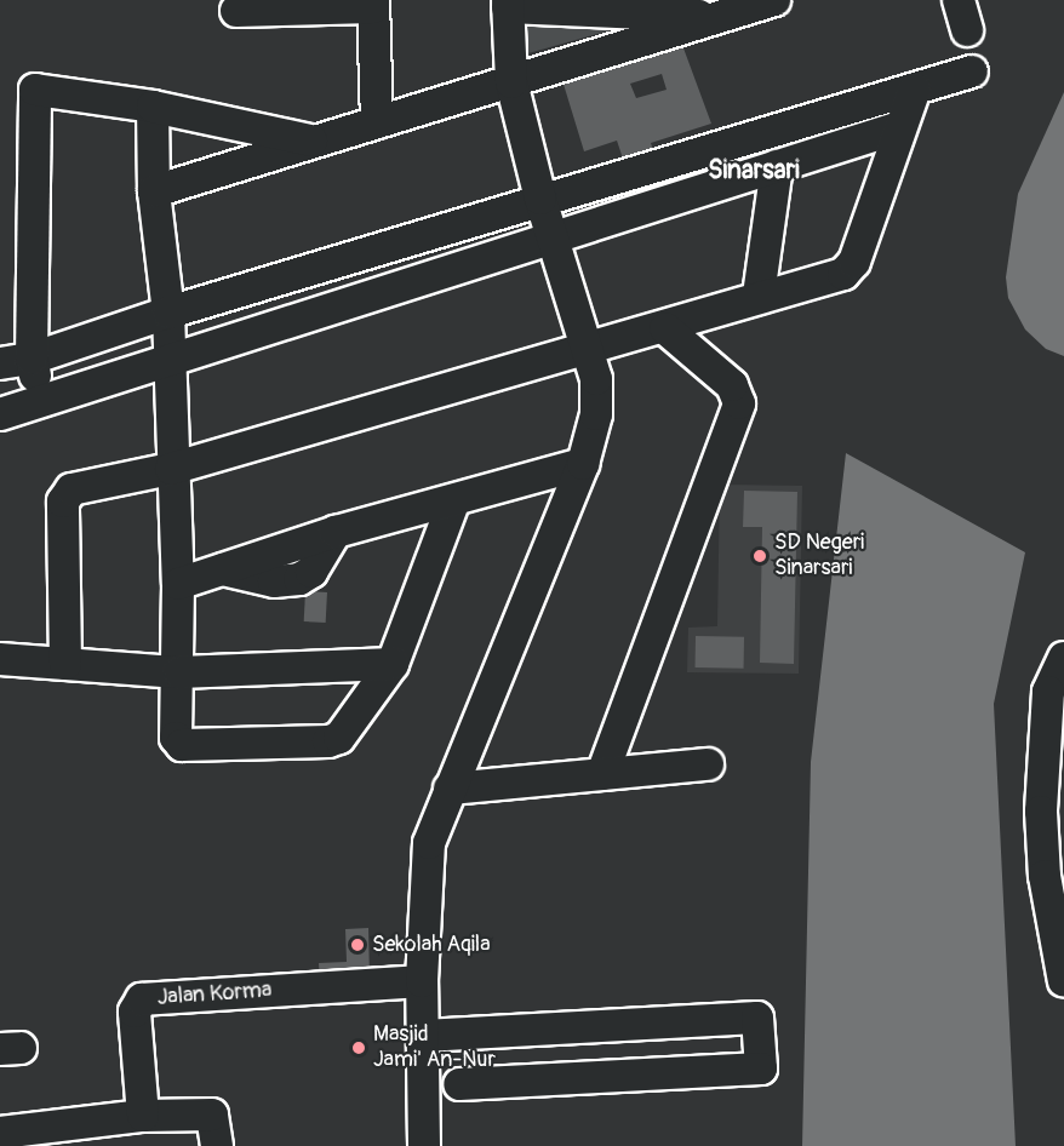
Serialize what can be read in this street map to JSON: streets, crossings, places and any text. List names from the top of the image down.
{
  "streets": {
    "street": ["Jalan Korma"]
  },
  "districts": ["Sinarsari"],
  "places": ["SD Negeri Sinarsari", "Sekolah Aqila", "Masjid Jami' An-Nur"]
}
